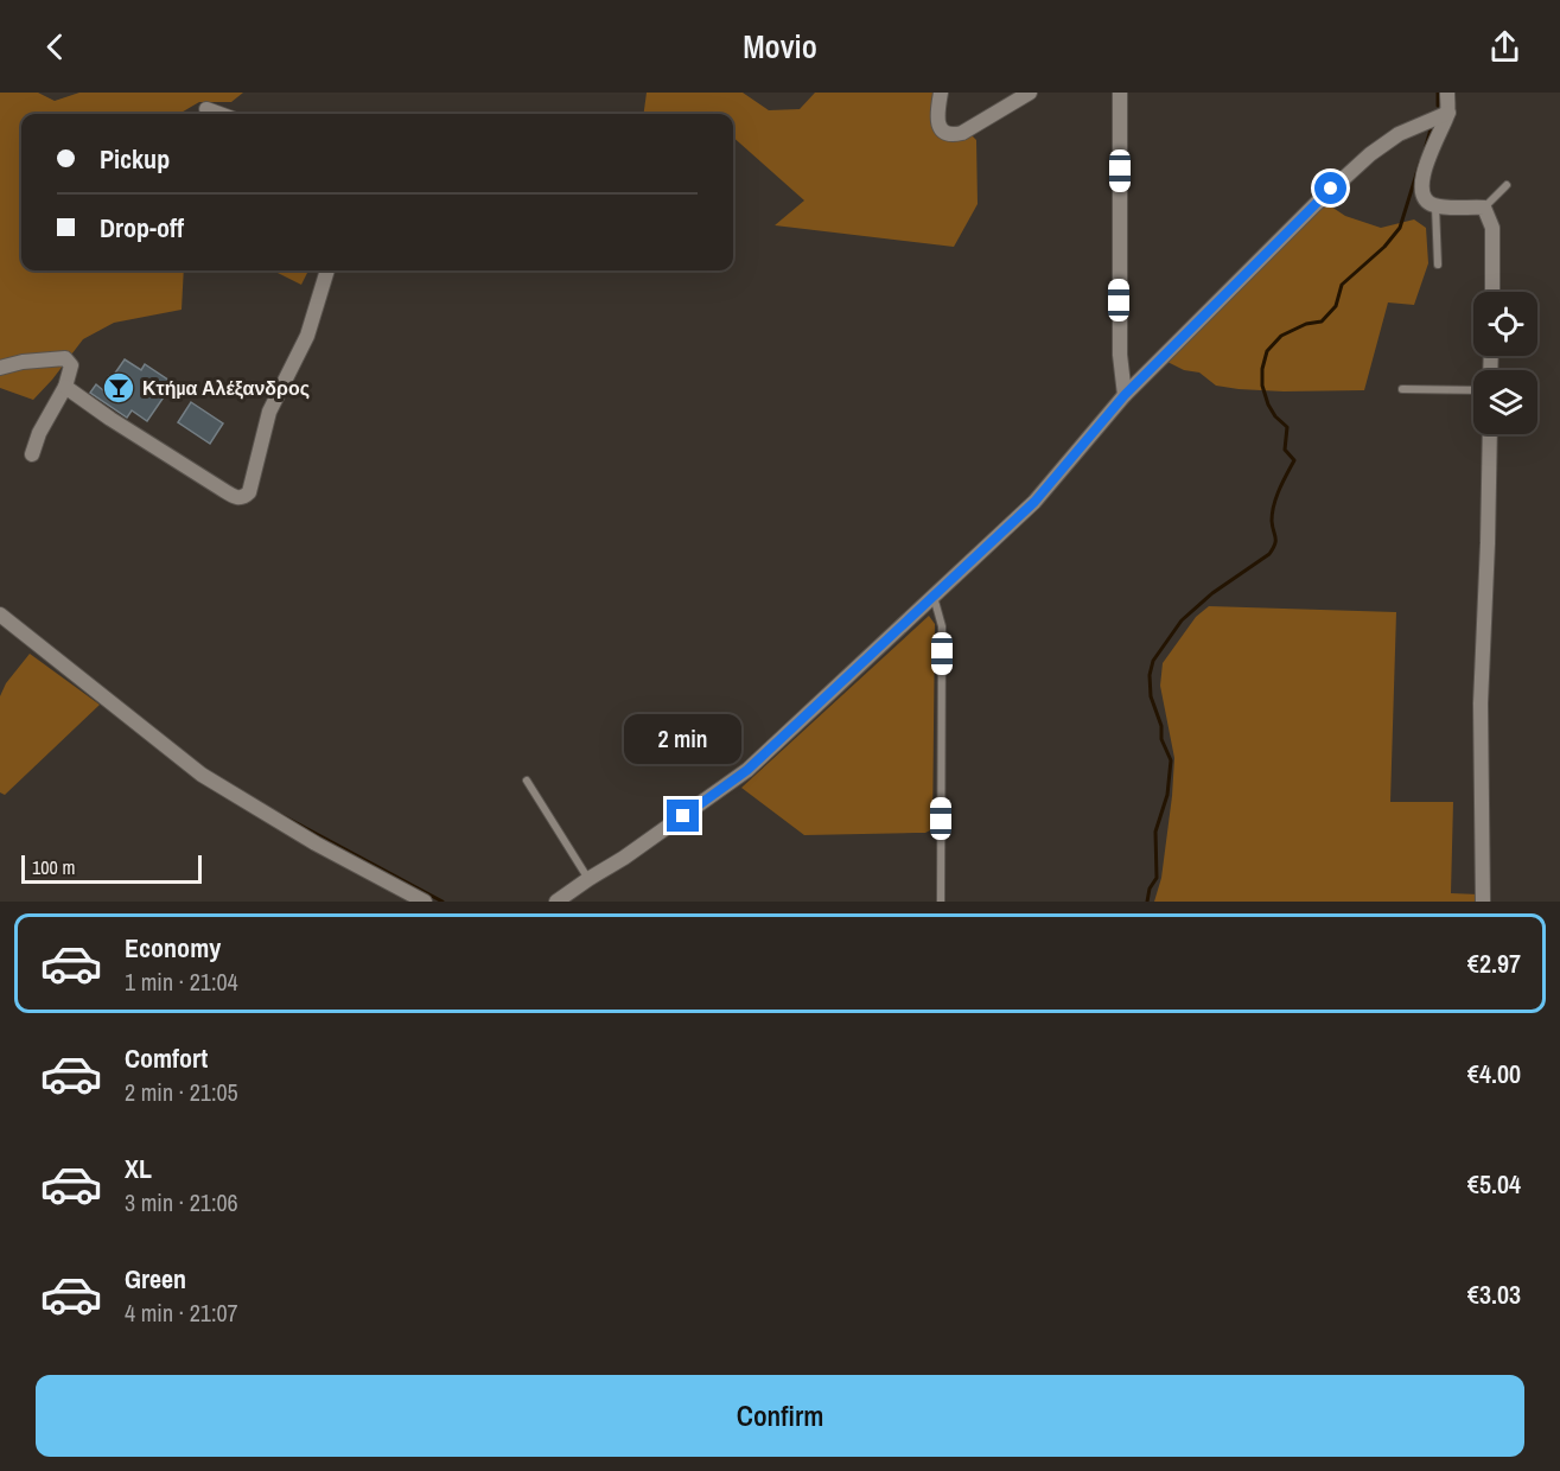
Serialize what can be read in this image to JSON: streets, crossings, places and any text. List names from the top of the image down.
{
  "places": {
    "bar": ["Κτήμα Αλέξανδρος"]
  },
  "scale_bar": "100 m",
  "page": {
    "header": "Movio",
    "banner": ["Pickup", "Drop-off"],
    "bubble": "2 min",
    "scale": "100 m",
    "list": [
      {
        "name": "Economy",
        "note": "1 min · 21:04",
        "value": "€2.97"
      },
      {
        "name": "Comfort",
        "note": "2 min · 21:05",
        "value": "€4.00"
      },
      {
        "name": "XL",
        "note": "3 min · 21:06",
        "value": "€5.04"
      },
      {
        "name": "Green",
        "note": "4 min · 21:07",
        "value": "€3.03"
      }
    ],
    "buttons": "Confirm"
  }
}
